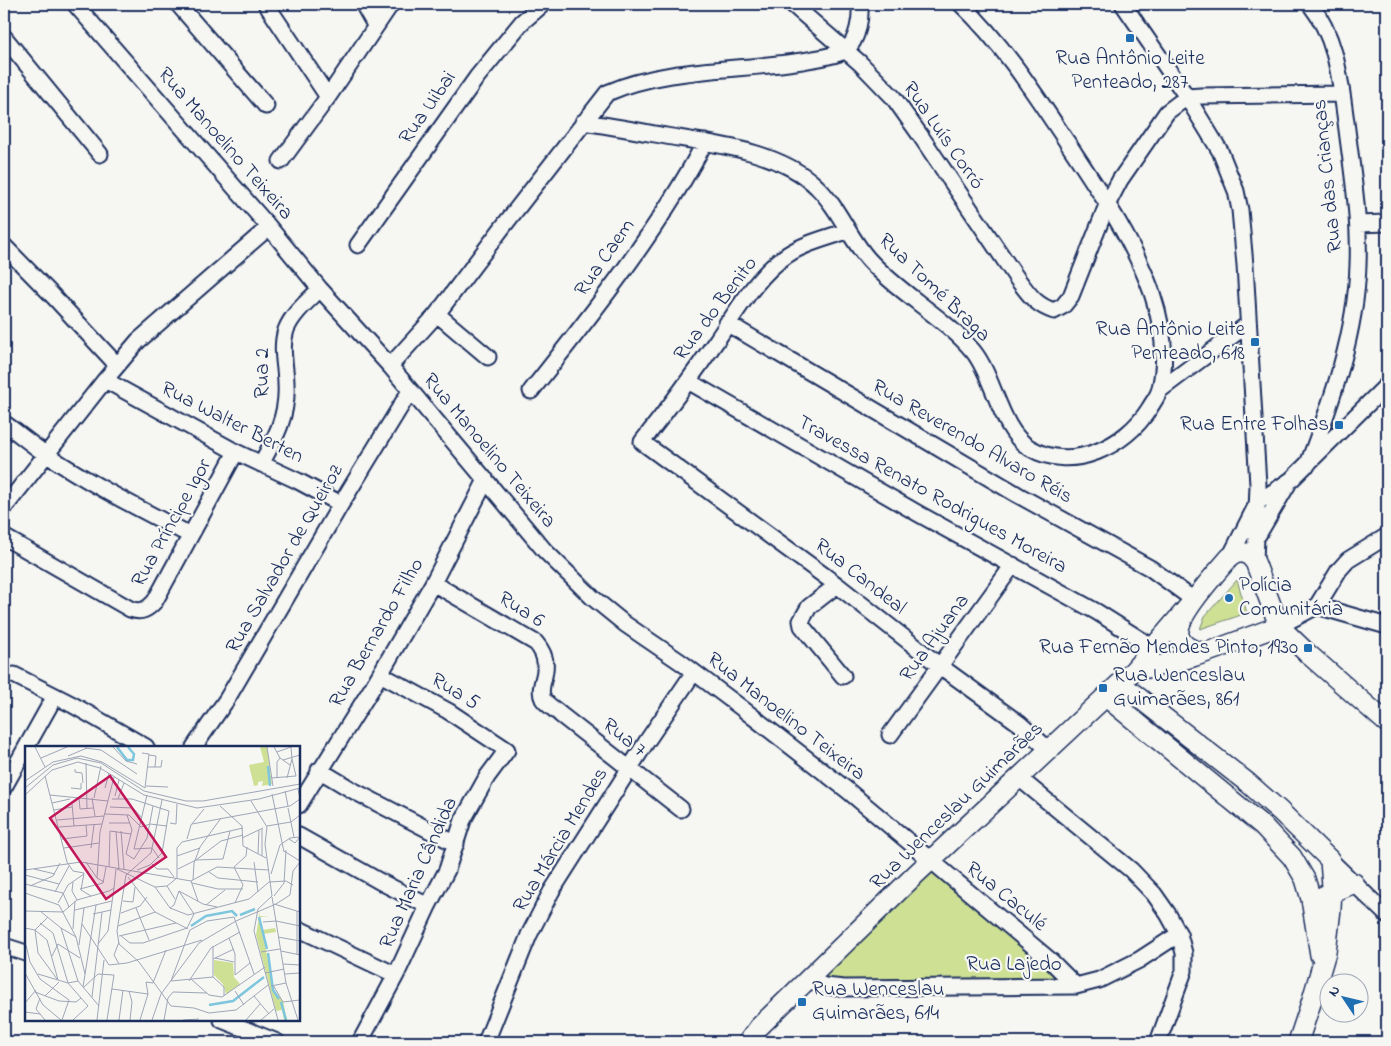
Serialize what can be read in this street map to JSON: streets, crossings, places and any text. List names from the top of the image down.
{
  "streets": {
    "street": [
      "Rua Uibai",
      "Rua Luís Corró",
      "Rua Manoelino Teixeira",
      "Rua das Crianças",
      "Rua Caem",
      "Rua Tomé Braga",
      "Rua do Benito",
      "Rua 2",
      "Rua Walter Berten",
      "Rua Reverendo Alvaro Réis",
      "Travessa Renato Rodrigues Moreira",
      "Rua Príncipe Igor",
      "Rua Salvador de Queiroz",
      "Rua Candeal",
      "Rua 6",
      "Rua Bernardo Filho",
      "Rua Ajuana",
      "Rua 5",
      "Rua 7",
      "Rua Wenceslau Guimarães",
      "Rua Márcia Mendes",
      "Rua Maria Cândida",
      "Rua Caculé",
      "Rua Lajedo"
    ]
  },
  "crossings": [
    ["Rua Luís Corró", "Rua Tomé Braga"],
    ["Rua Manoelino Teixeira", "Rua 2"],
    ["Rua Manoelino Teixeira", "Rua Salvador de Queiroz"],
    ["Rua Manoelino Teixeira", "Rua Bernardo Filho"],
    ["Rua Manoelino Teixeira", "Rua Wenceslau Guimarães"],
    ["Rua Manoelino Teixeira", "Rua Márcia Mendes"],
    ["Rua Manoelino Teixeira", "Rua Caculé"],
    ["Rua Caem", "Rua Tomé Braga"],
    ["Rua Tomé Braga", "Rua do Benito"],
    ["Rua do Benito", "Rua Reverendo Alvaro Réis"],
    ["Rua do Benito", "Travessa Renato Rodrigues Moreira"],
    ["Rua do Benito", "Rua Candeal"],
    ["Rua 2", "Rua Walter Berten"],
    ["Rua Walter Berten", "Rua Príncipe Igor"],
    ["Rua Walter Berten", "Rua Salvador de Queiroz"],
    ["Rua Reverendo Alvaro Réis", "Rua Wenceslau Guimarães"],
    ["Travessa Renato Rodrigues Moreira", "Rua Ajuana"],
    ["Travessa Renato Rodrigues Moreira", "Rua Wenceslau Guimarães"],
    ["Rua Candeal", "Rua Ajuana"],
    ["Rua Candeal", "Rua Wenceslau Guimarães"],
    ["Rua 6", "Rua Bernardo Filho"],
    ["Rua 6", "Rua 7"],
    ["Rua Bernardo Filho", "Rua 5"],
    ["Rua 5", "Rua Maria Cândida"],
    ["Rua 7", "Rua Márcia Mendes"],
    ["Rua Wenceslau Guimarães", "Rua Caculé"],
    ["Rua Wenceslau Guimarães", "Rua Lajedo"],
    ["Rua Caculé", "Rua Lajedo"]
  ],
  "places": {
    "transit": [
      "Rua Antônio Leite Penteado, 287",
      "Rua Antônio Leite Penteado, 618",
      "Rua Entre Folhas",
      "Rua Fernão Mendes Pinto, 1930",
      "Rua Wenceslau Guimarães, 861",
      "Rua Wenceslau Guimarães, 614"
    ],
    "other": ["Polícia Comunitária"]
  },
  "north": "top left"
}
